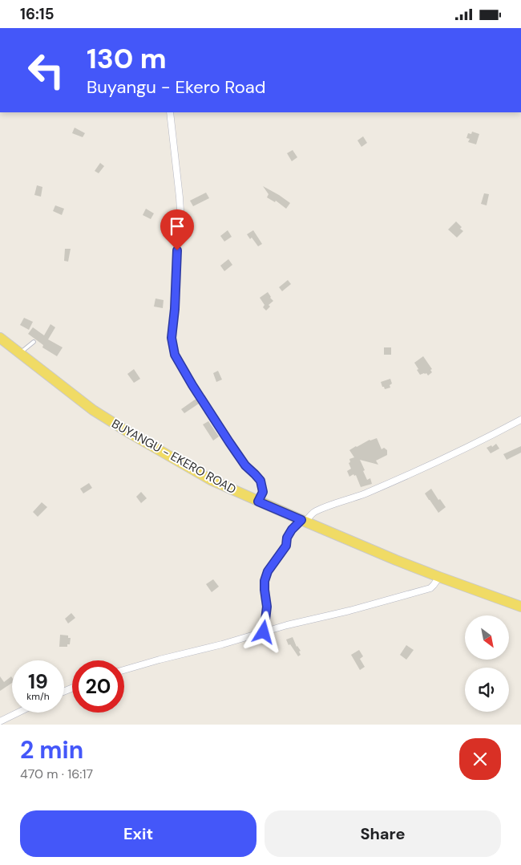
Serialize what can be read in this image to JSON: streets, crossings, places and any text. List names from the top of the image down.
{
  "streets": {
    "main road": ["BUYANGU - EKERO ROAD"]
  },
  "north": "bottom right",
  "page": {
    "status": "16:15",
    "turn": ["130 m", "Buyangu - Ekero Road"],
    "speed": "19 km/h",
    "limit": "20",
    "heading": ["2 min", "470 m · 16:17"],
    "buttons": ["Exit", "Share"]
  }
}
